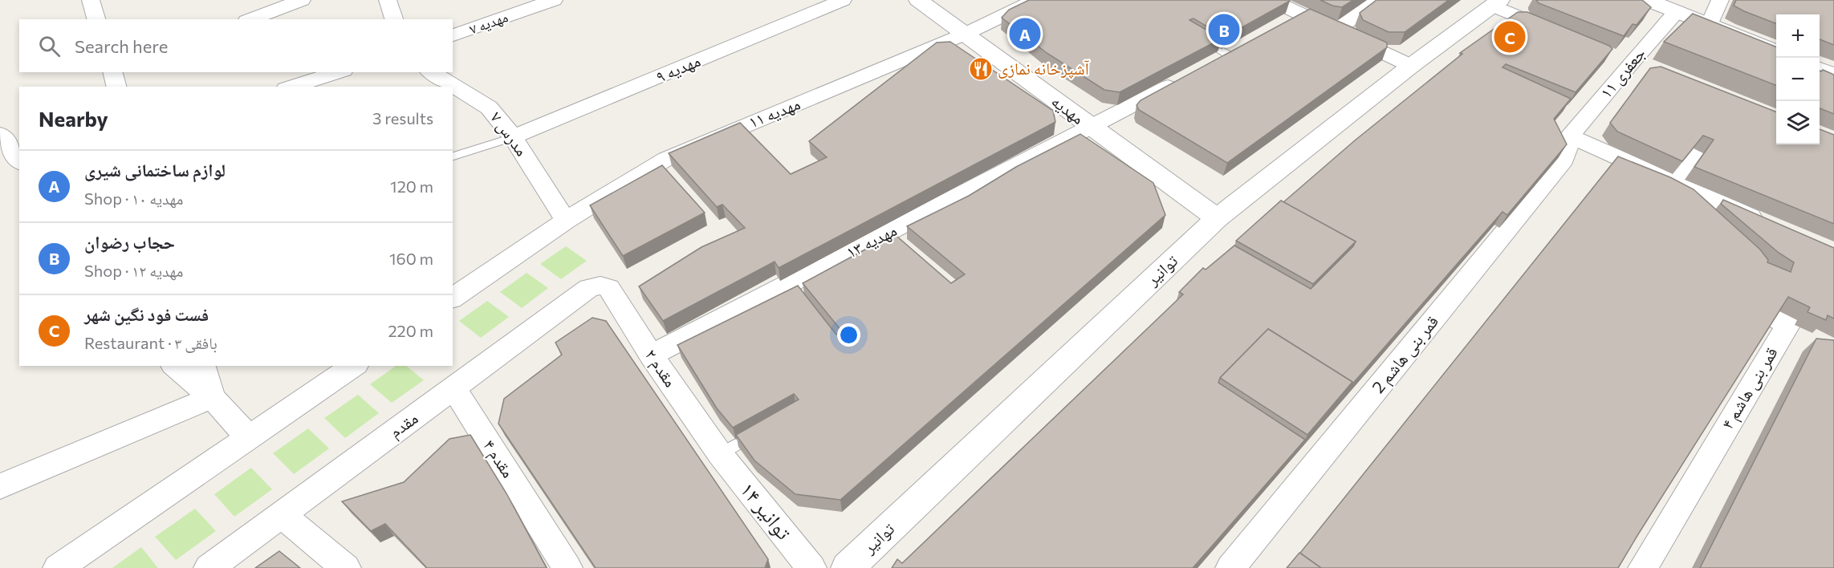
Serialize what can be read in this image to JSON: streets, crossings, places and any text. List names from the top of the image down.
{
  "streets": {
    "street": [
      "مهدیه ۷",
      "مهدیه ۹",
      "جعفری ۱۱",
      "مهدیه",
      "مهدیه ۱۱",
      "مدرس ۷",
      "مهدیه ۱۳",
      "توانیر",
      "قمر بنی هاشم 2",
      "مقدم ۲",
      "قمر بنی هاشم ۴",
      "مقدم",
      "مقدم ۴",
      "توانیر ۱۴"
    ]
  },
  "crossings": [
    ["مهدیه ۹", "مدرس ۷"],
    ["جعفری ۱۱", "قمر بنی هاشم 2"],
    ["مهدیه", "مهدیه ۱۱"],
    ["مهدیه", "مهدیه ۱۳"],
    ["مهدیه", "توانیر"],
    ["مهدیه ۱۱", "مدرس ۷"],
    ["مهدیه ۱۳", "مقدم ۲"],
    ["مقدم ۲", "مقدم"],
    ["مقدم ۲", "توانیر ۱۴"],
    ["مقدم", "مقدم ۴"]
  ],
  "places": {
    "restaurant": ["آشپزخانه نمازی"]
  },
  "page": {
    "pins": ["B", "A", "C"],
    "map_buttons": ["+", "−"],
    "search": "Search here",
    "heading": ["Nearby", "3 results"],
    "list": [
      {
        "mark": "A",
        "name": "لوازم ساختمانی شیری",
        "note": "Shop · مهدیه ۱۰",
        "value": "120 m"
      },
      {
        "mark": "B",
        "name": "حجاب رضوان",
        "note": "Shop · مهدیه ۱۲",
        "value": "160 m"
      },
      {
        "mark": "C",
        "name": "فست فود نگین شهر",
        "note": "Restaurant · بافقی ۳",
        "value": "220 m"
      }
    ]
  }
}
